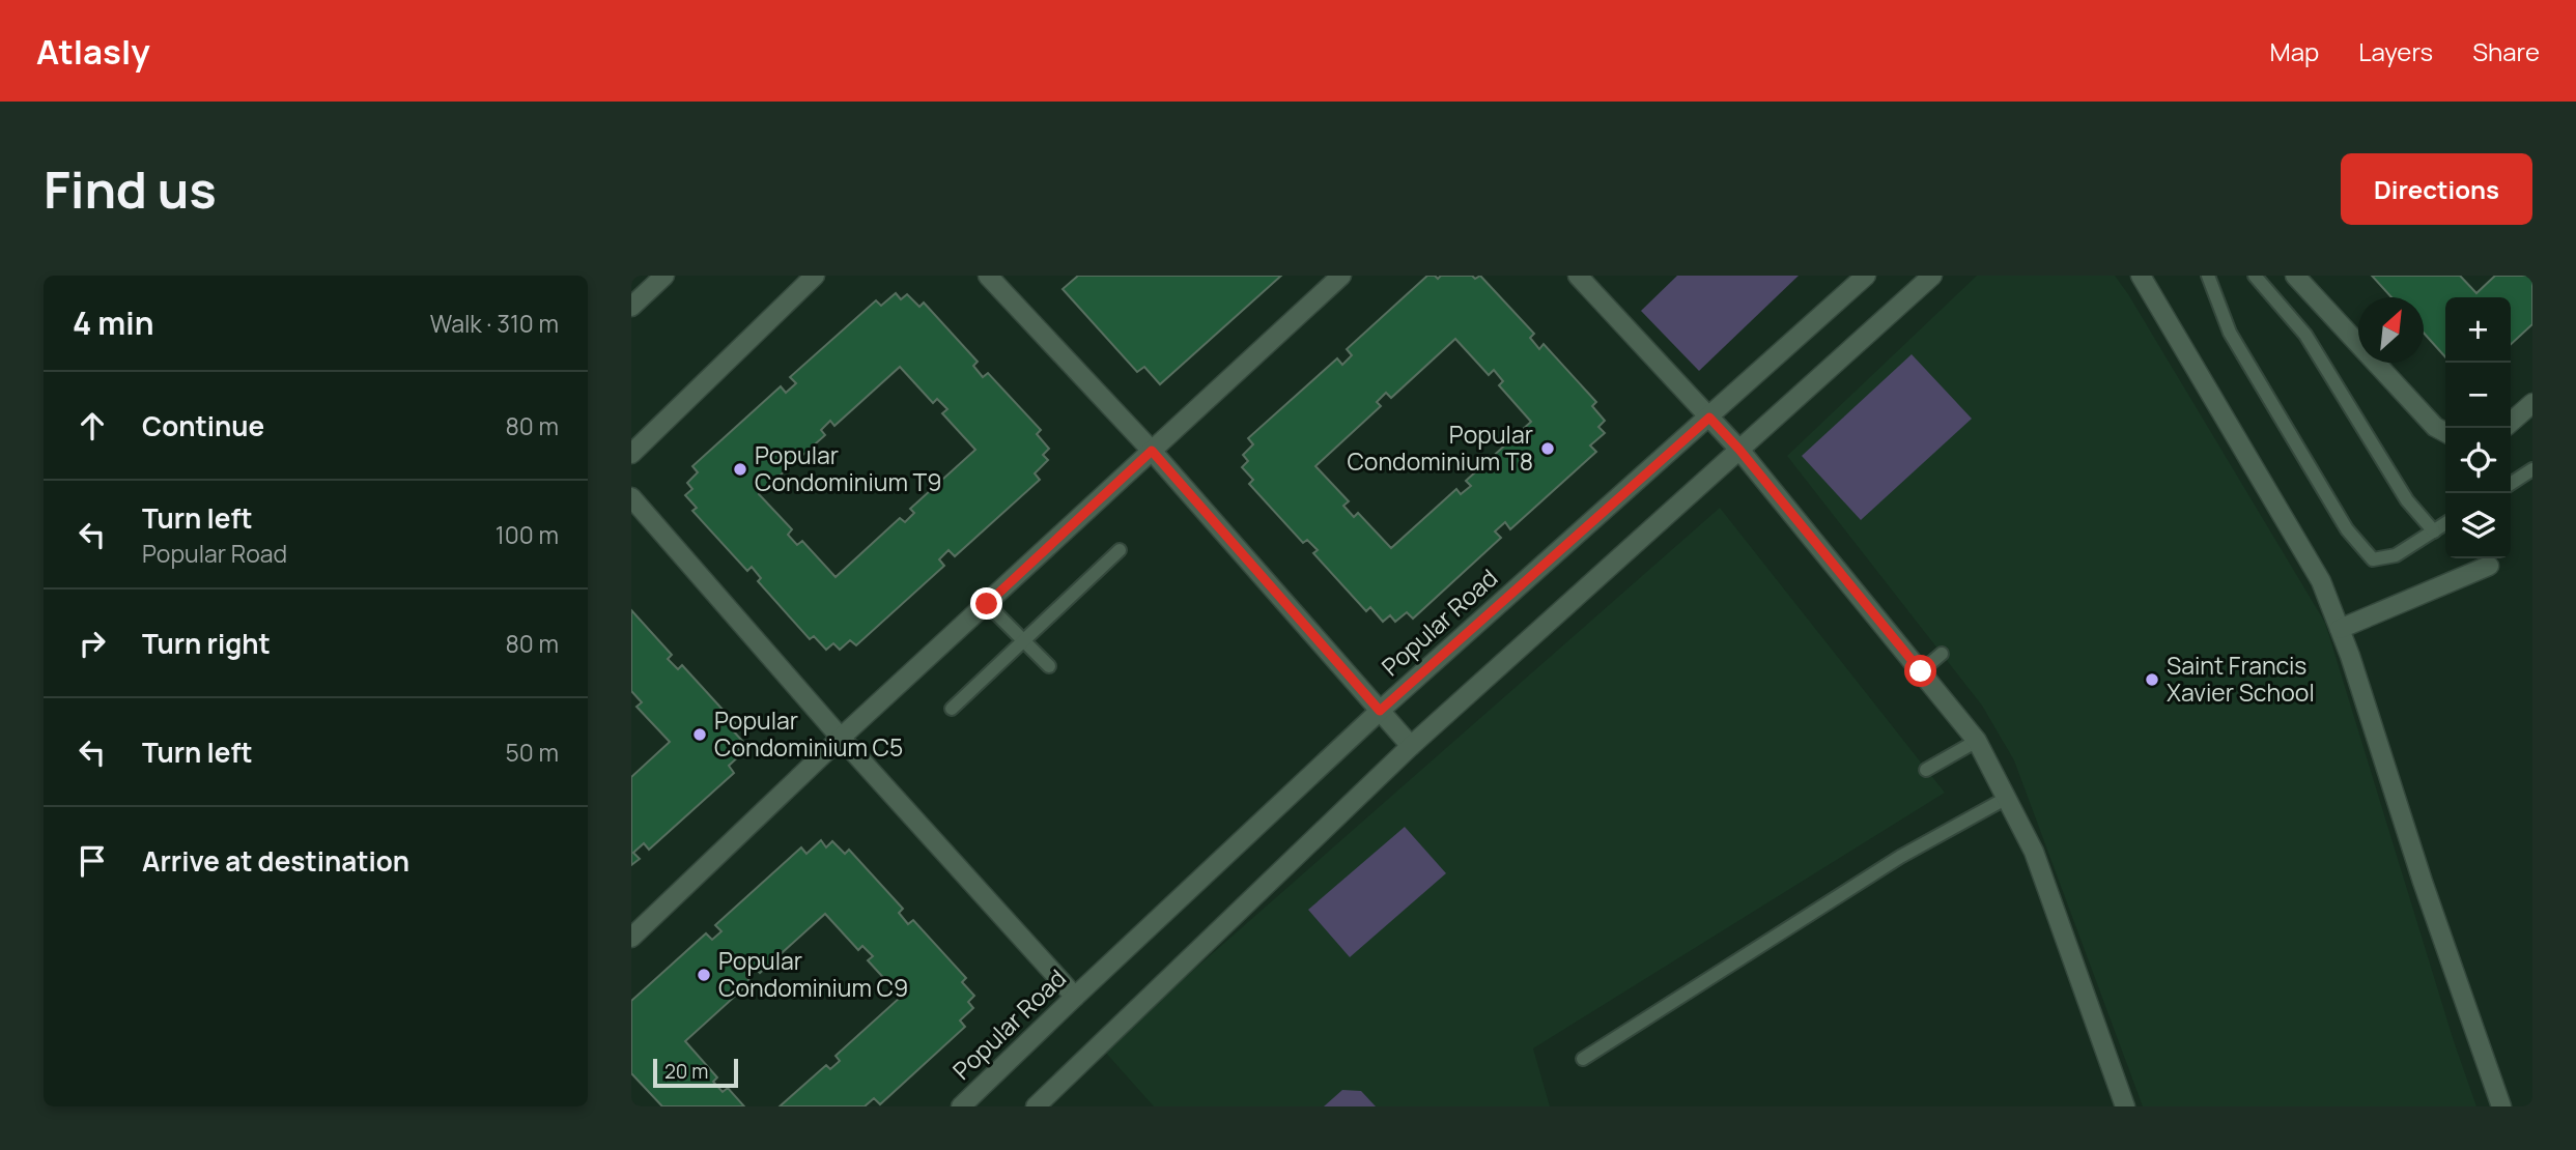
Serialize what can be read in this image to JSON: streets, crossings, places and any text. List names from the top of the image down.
{
  "streets": {
    "street": ["Popular Road"]
  },
  "places": [
    "Popular Condominium T8",
    "Popular Condominium T9",
    "Saint Francis Xavier School",
    "Popular Condominium C5",
    "Popular Condominium C9"
  ],
  "scale_bar": "20 m",
  "north": "top right",
  "page": {
    "header": "Atlasly",
    "nav": ["Map", "Layers", "Share"],
    "buttons": "Directions",
    "title": "Find us",
    "heading": ["4 min", "Walk · 310 m"],
    "map_buttons": ["+", "−"],
    "list": [
      ["Continue", "80 m"],
      ["Turn left", "Popular Road", "100 m"],
      ["Turn right", "80 m"],
      ["Turn left", "50 m"],
      "Arrive at destination"
    ],
    "scale": "20 m"
  }
}
